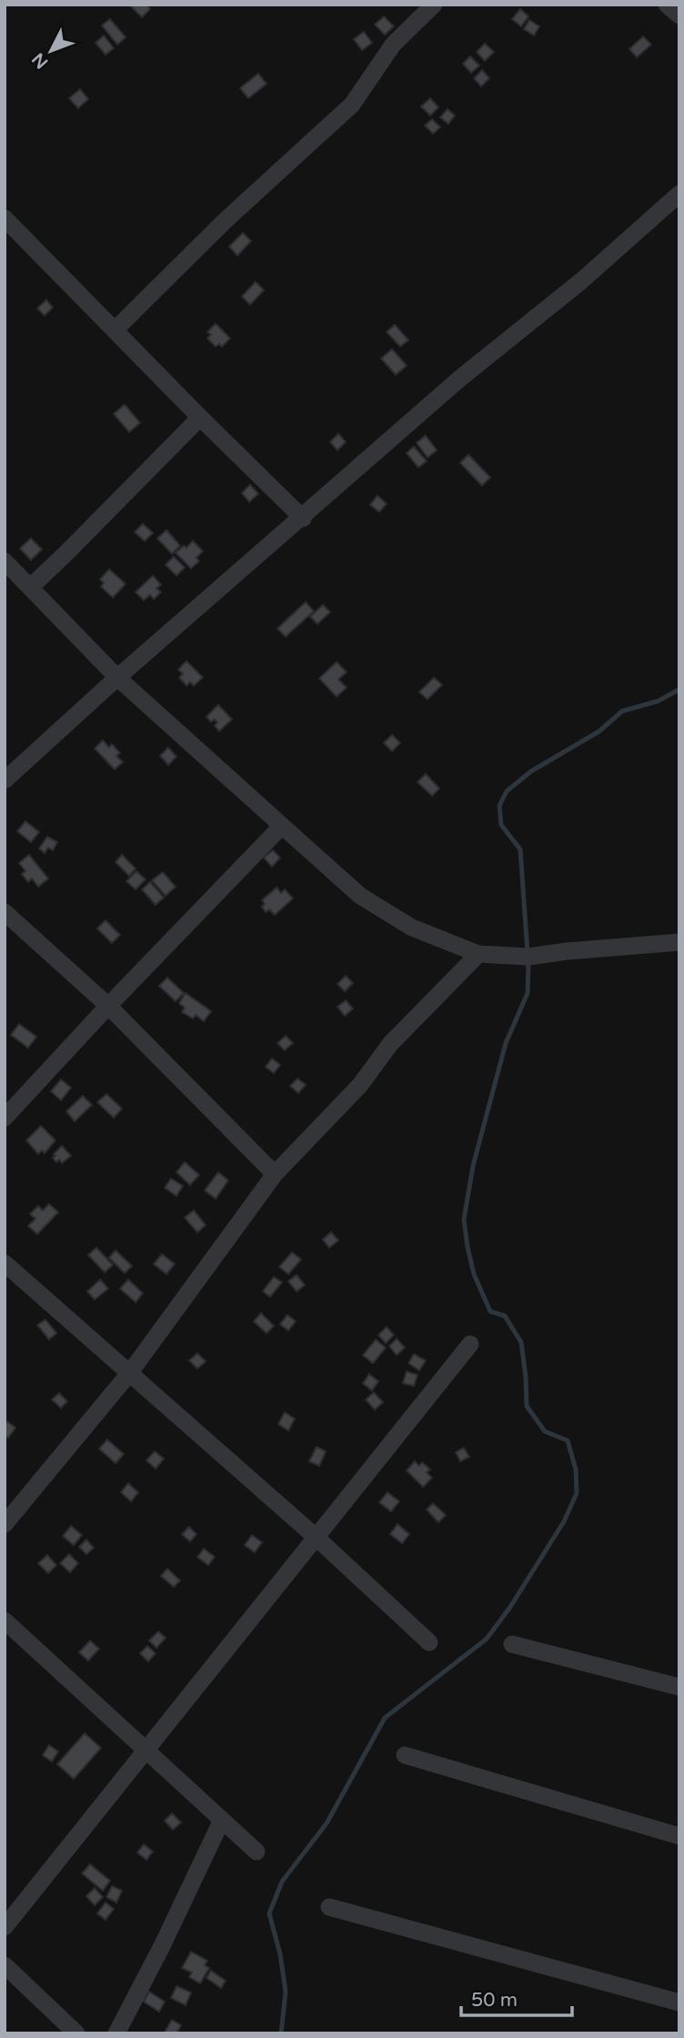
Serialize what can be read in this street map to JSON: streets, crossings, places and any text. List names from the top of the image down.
{
  "scale_bar": "50 m",
  "north": "bottom left"
}
